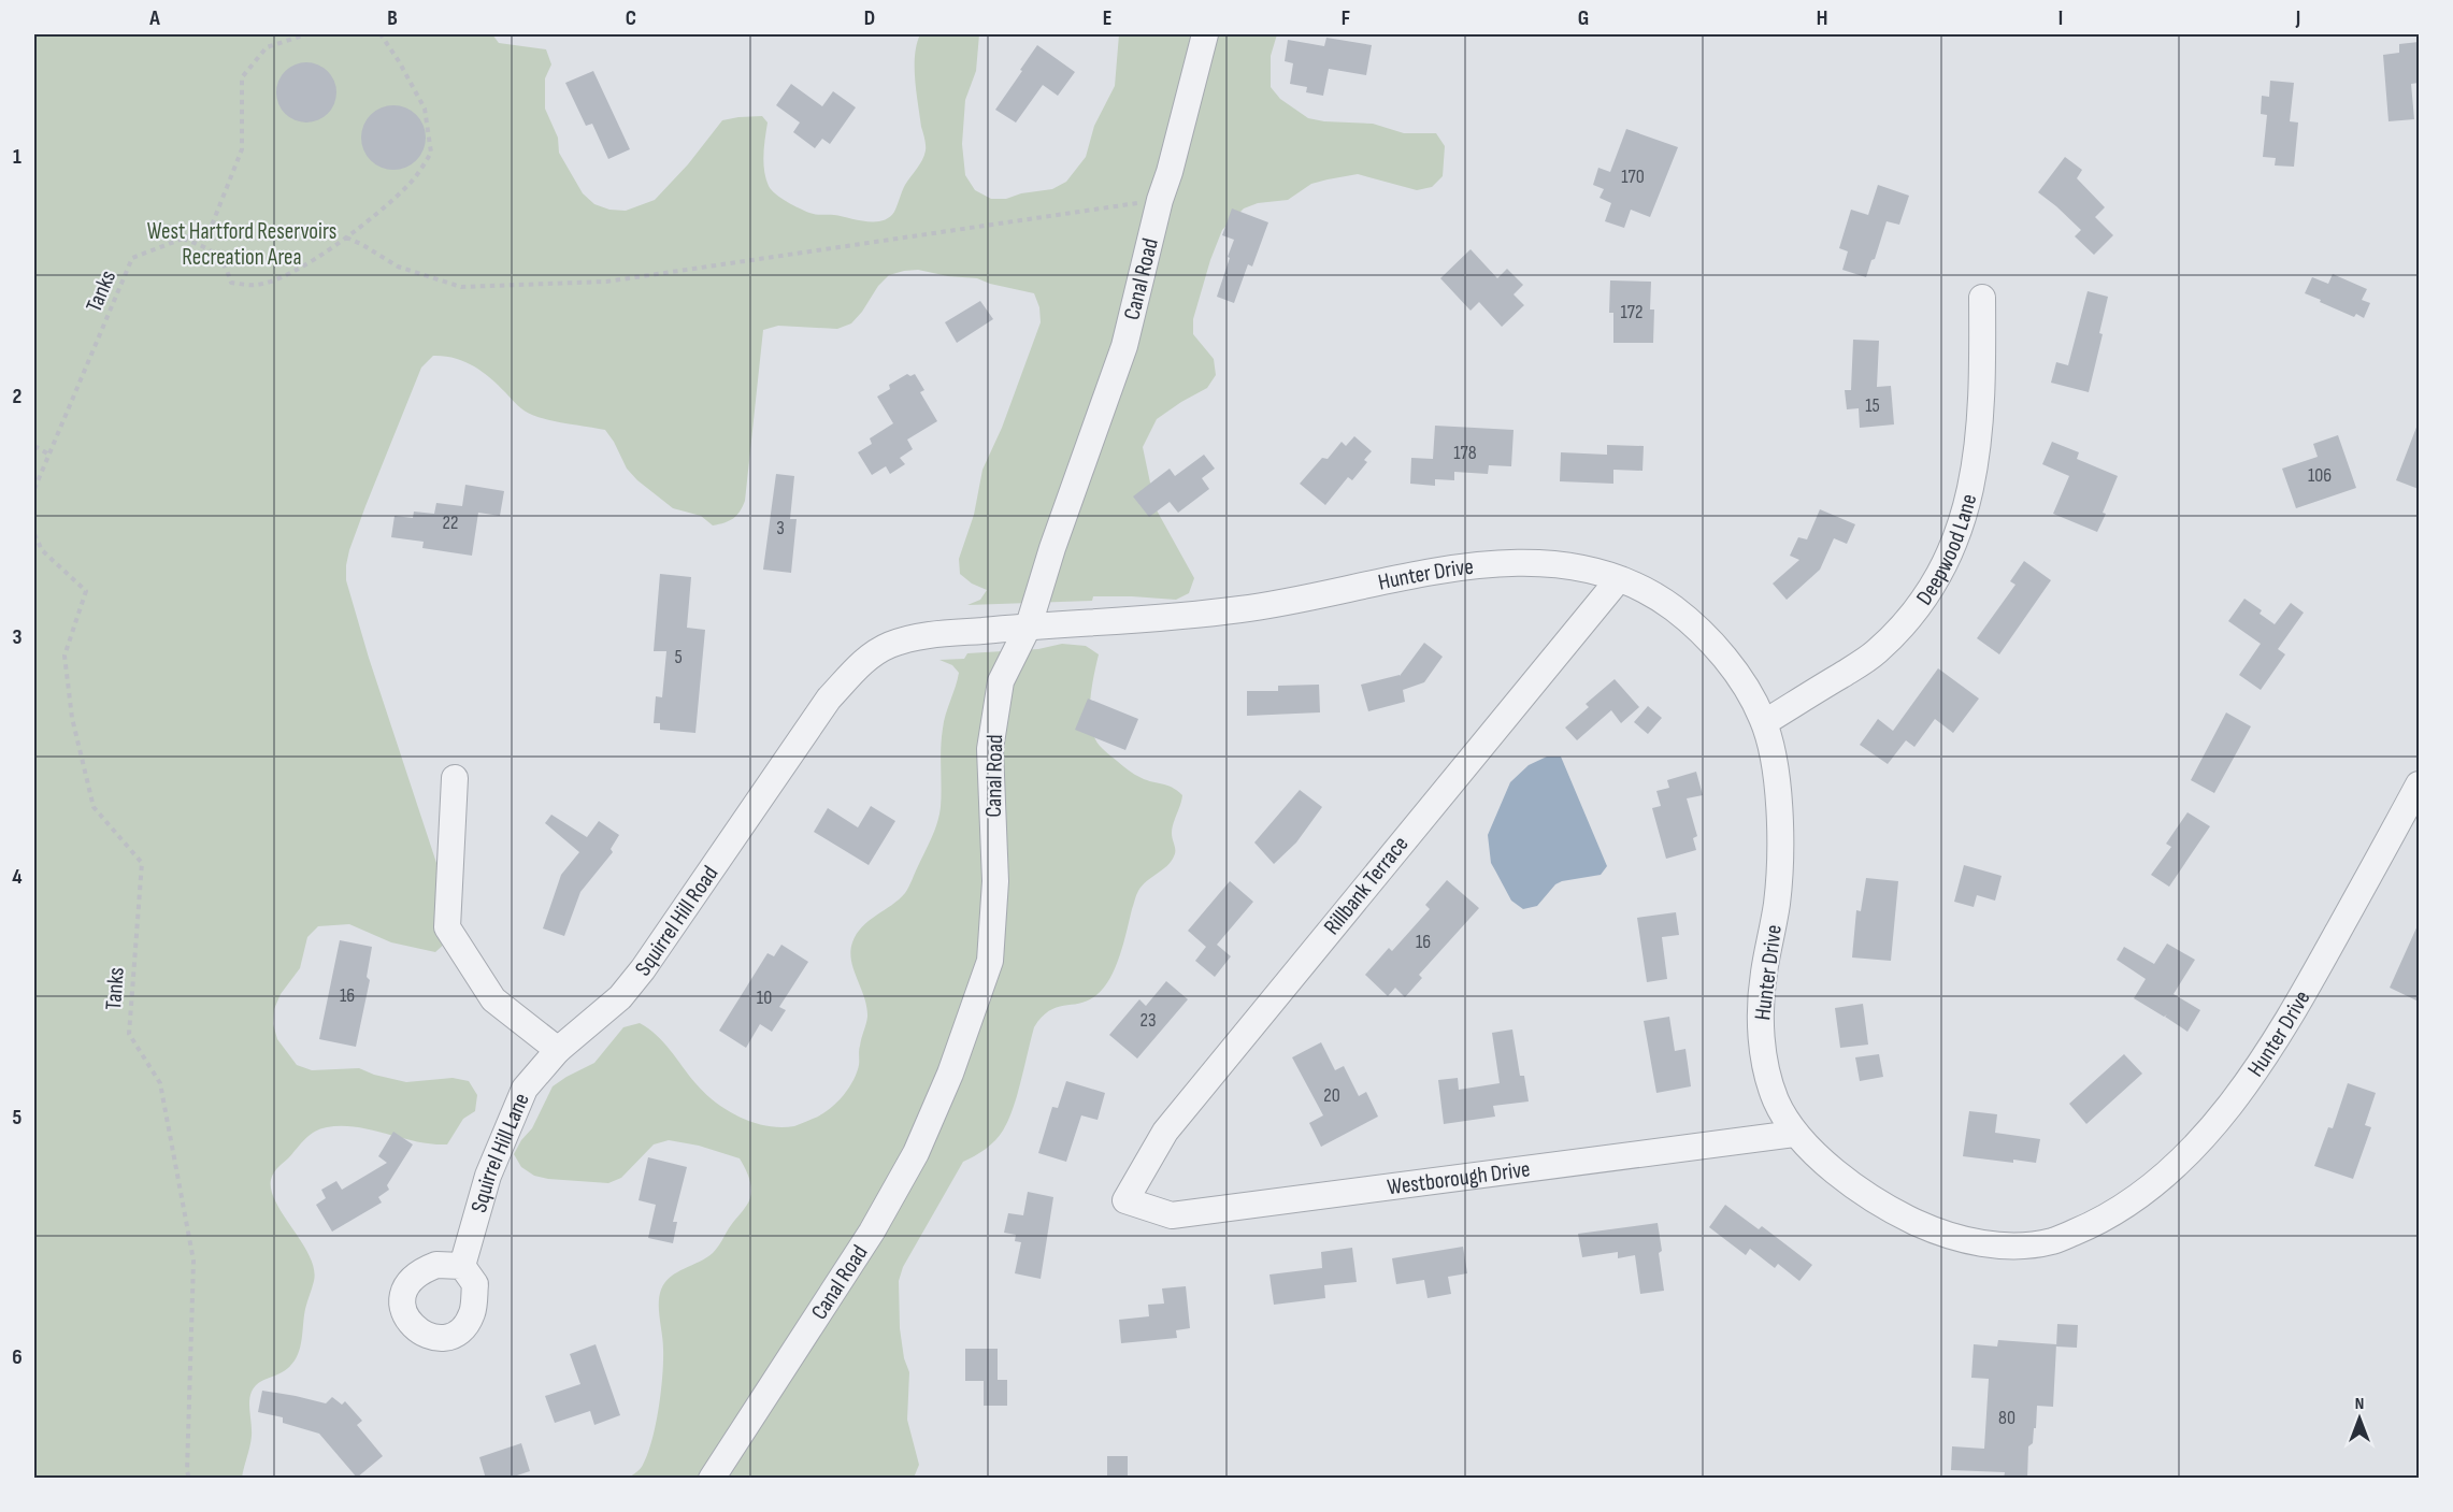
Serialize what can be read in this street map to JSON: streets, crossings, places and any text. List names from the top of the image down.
{
  "streets": {
    "street": [
      "Canal Road",
      "Deepwood Lane",
      "Hunter Drive",
      "Rillbank Terrace",
      "Squirrel Hill Road",
      "Squirrel Hill Lane",
      "Westborough Drive"
    ],
    "path": ["Tanks"]
  },
  "crossings": [
    ["Canal Road", "Hunter Drive"],
    ["Canal Road", "Squirrel Hill Road"],
    ["Deepwood Lane", "Hunter Drive"],
    ["Hunter Drive", "Rillbank Terrace"],
    ["Hunter Drive", "Squirrel Hill Road"],
    ["Hunter Drive", "Westborough Drive"],
    ["Rillbank Terrace", "Westborough Drive"],
    ["Squirrel Hill Road", "Squirrel Hill Lane"]
  ],
  "parks": ["West Hartford Reservoirs Recreation Area"],
  "house_numbers": [
    "170",
    "172",
    "15",
    "178",
    "106",
    "22",
    "3",
    "5",
    "16",
    "16",
    "10",
    "23",
    "20",
    "80"
  ],
  "north": "top",
  "grid": {
    "columns": [
      "A",
      "B",
      "C",
      "D",
      "E",
      "F",
      "G",
      "H",
      "I",
      "J"
    ],
    "rows": [
      "1",
      "2",
      "3",
      "4",
      "5",
      "6"
    ]
  }
}
